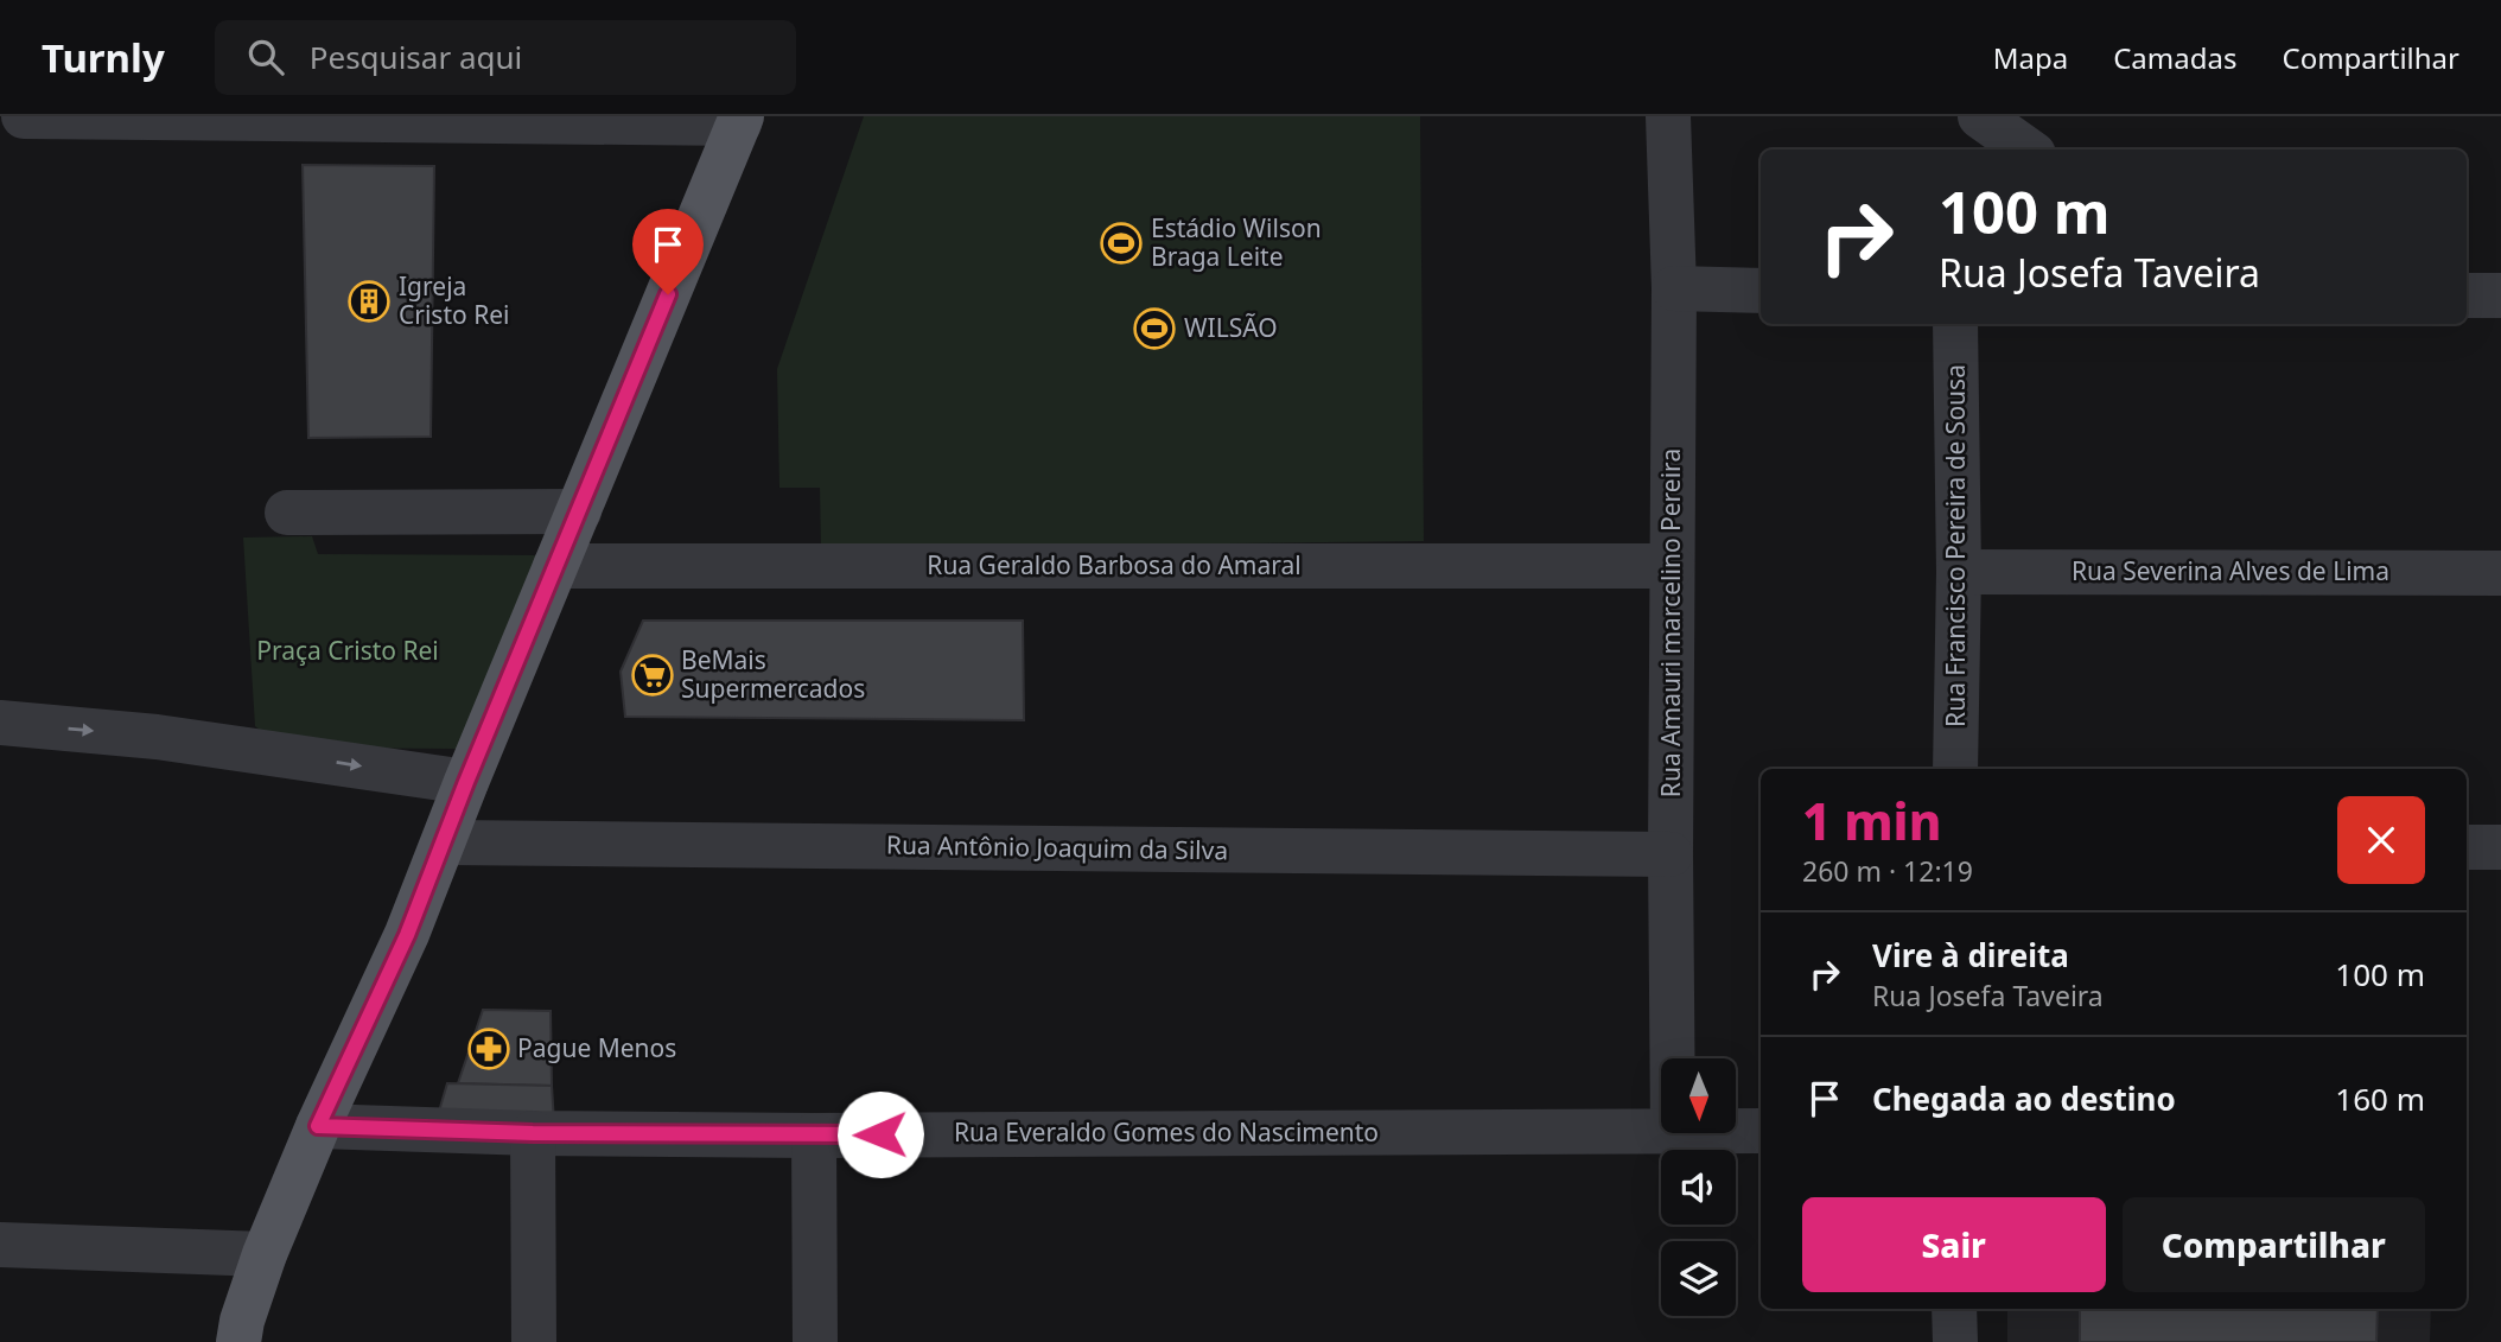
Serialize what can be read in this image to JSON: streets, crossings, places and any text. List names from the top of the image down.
{
  "streets": {
    "street": [
      "Rua Francisco Pereira de Sousa",
      "Rua Geraldo Barbosa do Amaral",
      "Rua Severina Alves de Lima",
      "Rua Amauri marcelino Pereira",
      "Rua Antônio Joaquim da Silva",
      "Rua Everaldo Gomes do Nascimento"
    ]
  },
  "crossings": [
    ["Rua Francisco Pereira de Sousa", "Rua Severina Alves de Lima"],
    ["Rua Geraldo Barbosa do Amaral", "Rua Amauri marcelino Pereira"],
    ["Rua Amauri marcelino Pereira", "Rua Antônio Joaquim da Silva"]
  ],
  "parks": ["Praça Cristo Rei"],
  "places": {
    "sports": ["Estádio Wilson Braga Leite", "WILSÃO"],
    "building": ["Igreja Cristo Rei"],
    "supermarket": ["BeMais Supermercados"],
    "pharmacy": ["Pague Menos"]
  },
  "north": "bottom",
  "page": {
    "header": "Turnly",
    "search": "Pesquisar aqui",
    "nav": ["Mapa", "Camadas", "Compartilhar"],
    "turn": ["100 m", "Rua Josefa Taveira"],
    "heading": ["1 min", "260 m · 12:19"],
    "list": [
      {
        "name": "Vire à direita",
        "note": "Rua Josefa Taveira",
        "value": "100 m"
      },
      {
        "name": "Chegada ao destino",
        "value": "160 m"
      }
    ],
    "buttons": ["Sair", "Compartilhar"]
  }
}
